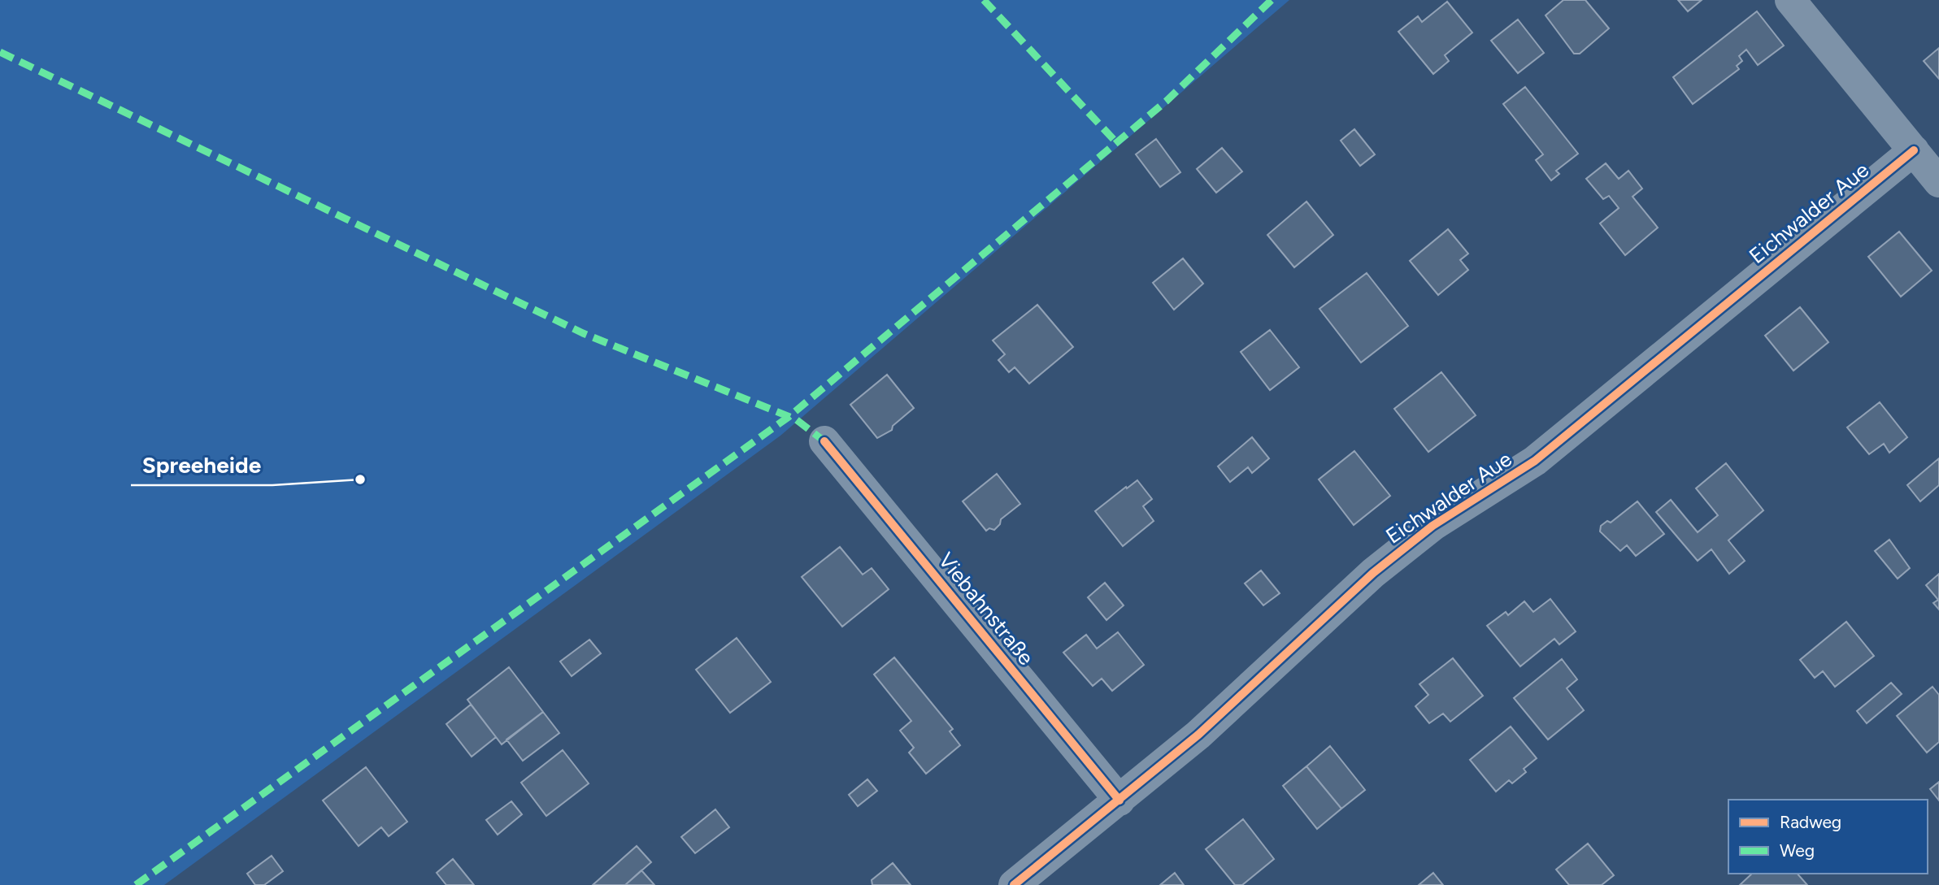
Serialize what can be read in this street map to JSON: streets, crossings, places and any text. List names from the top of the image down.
{
  "streets": {
    "street": ["Eichwalder Aue", "Viebahnstraße"]
  },
  "crossings": [
    ["Eichwalder Aue", "Viebahnstraße"]
  ],
  "places": ["Spreeheide"],
  "legend": ["Radweg", "Weg"]
}
